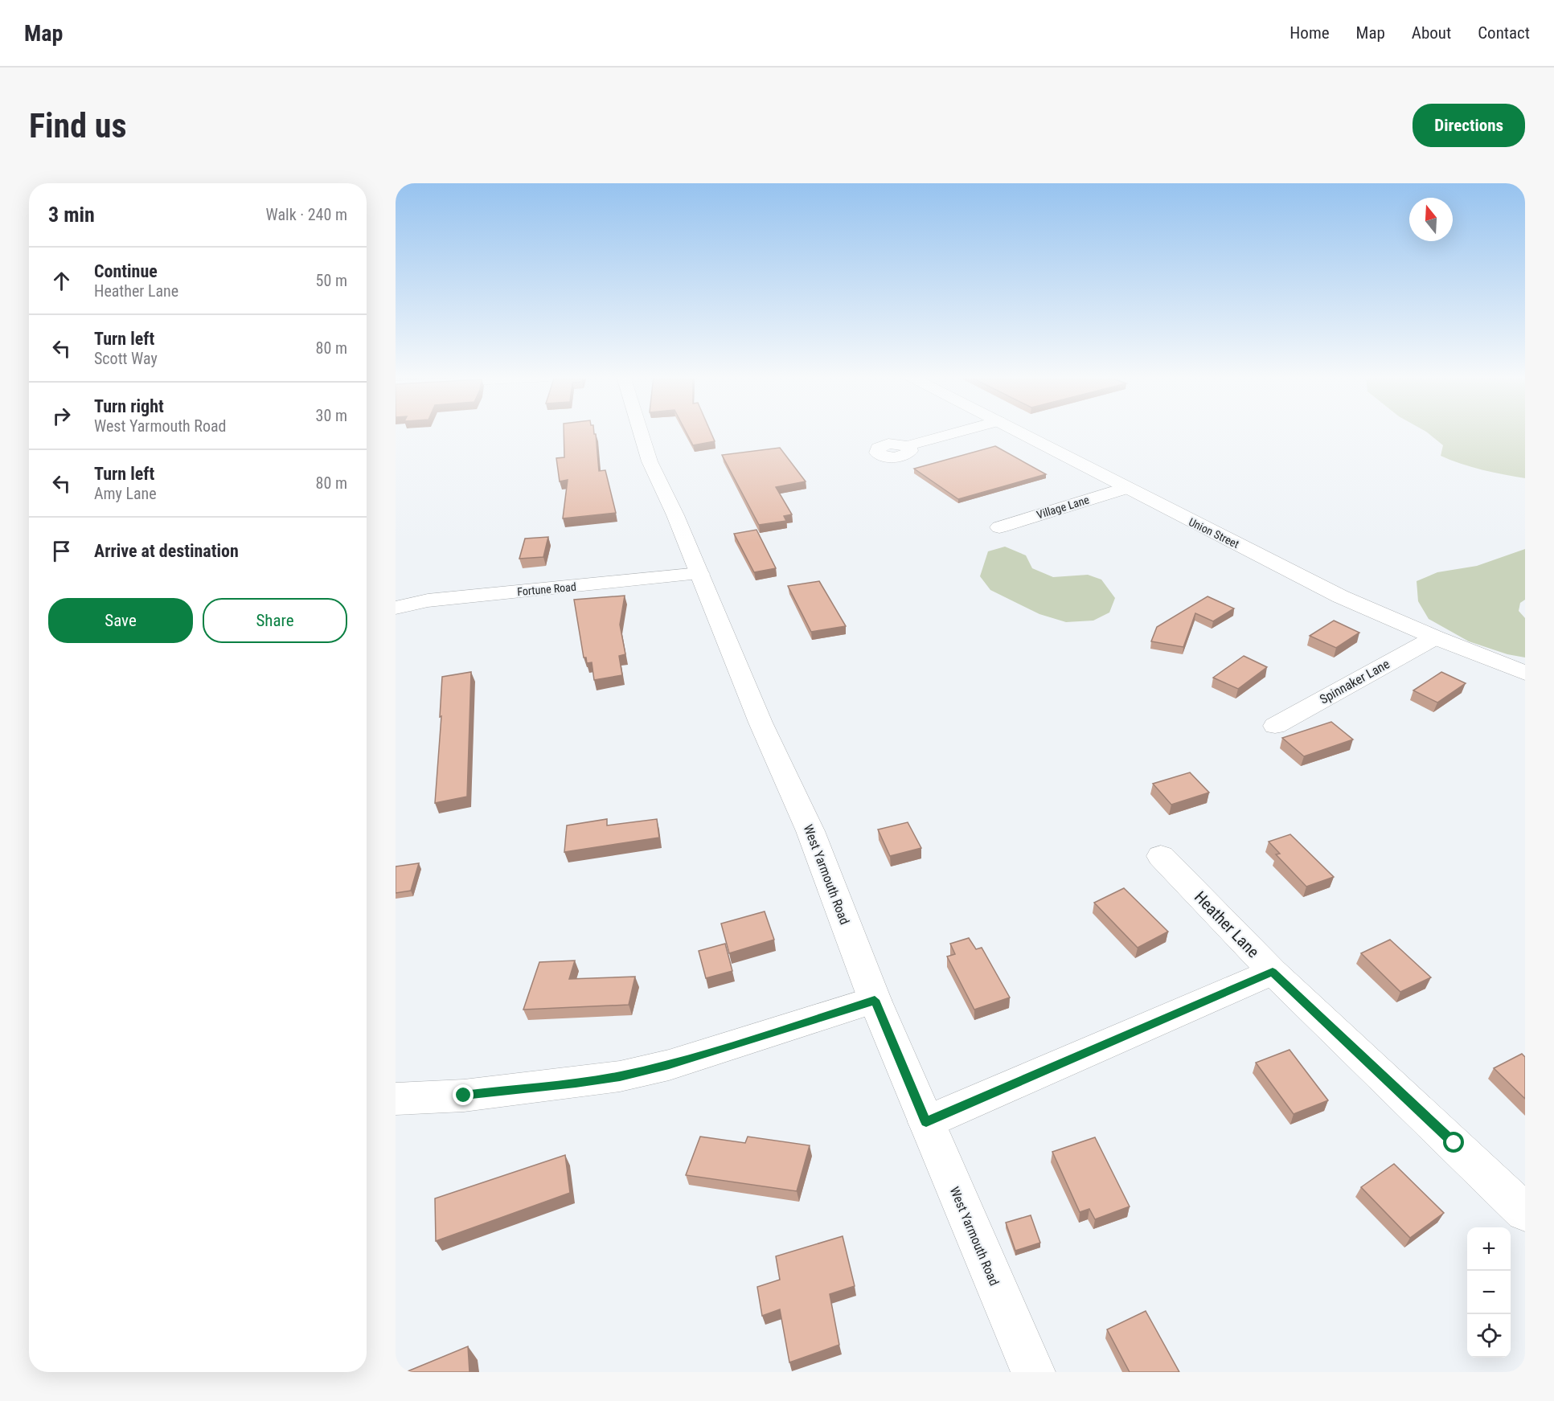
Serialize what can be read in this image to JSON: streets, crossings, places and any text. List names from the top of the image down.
{
  "streets": {
    "main road": [
      "Village Lane",
      "Union Street",
      "Fortune Road",
      "Spinnaker Lane",
      "West Yarmouth Road",
      "Heather Lane"
    ]
  },
  "crossings": [
    ["Village Lane", "Union Street"],
    ["Union Street", "Spinnaker Lane"],
    ["Fortune Road", "West Yarmouth Road"]
  ],
  "north": "top",
  "page": {
    "header": "Map",
    "nav": [
      "Home",
      "Map",
      "About",
      "Contact"
    ],
    "buttons": [
      "Directions",
      ["Save", "Share"]
    ],
    "title": "Find us",
    "heading": ["3 min", "Walk · 240 m"],
    "list": [
      ["Continue", "Heather Lane", "50 m"],
      ["Turn left", "Scott Way", "80 m"],
      ["Turn right", "West Yarmouth Road", "30 m"],
      ["Turn left", "Amy Lane", "80 m"],
      "Arrive at destination"
    ],
    "map_buttons": ["+", "−"]
  }
}
